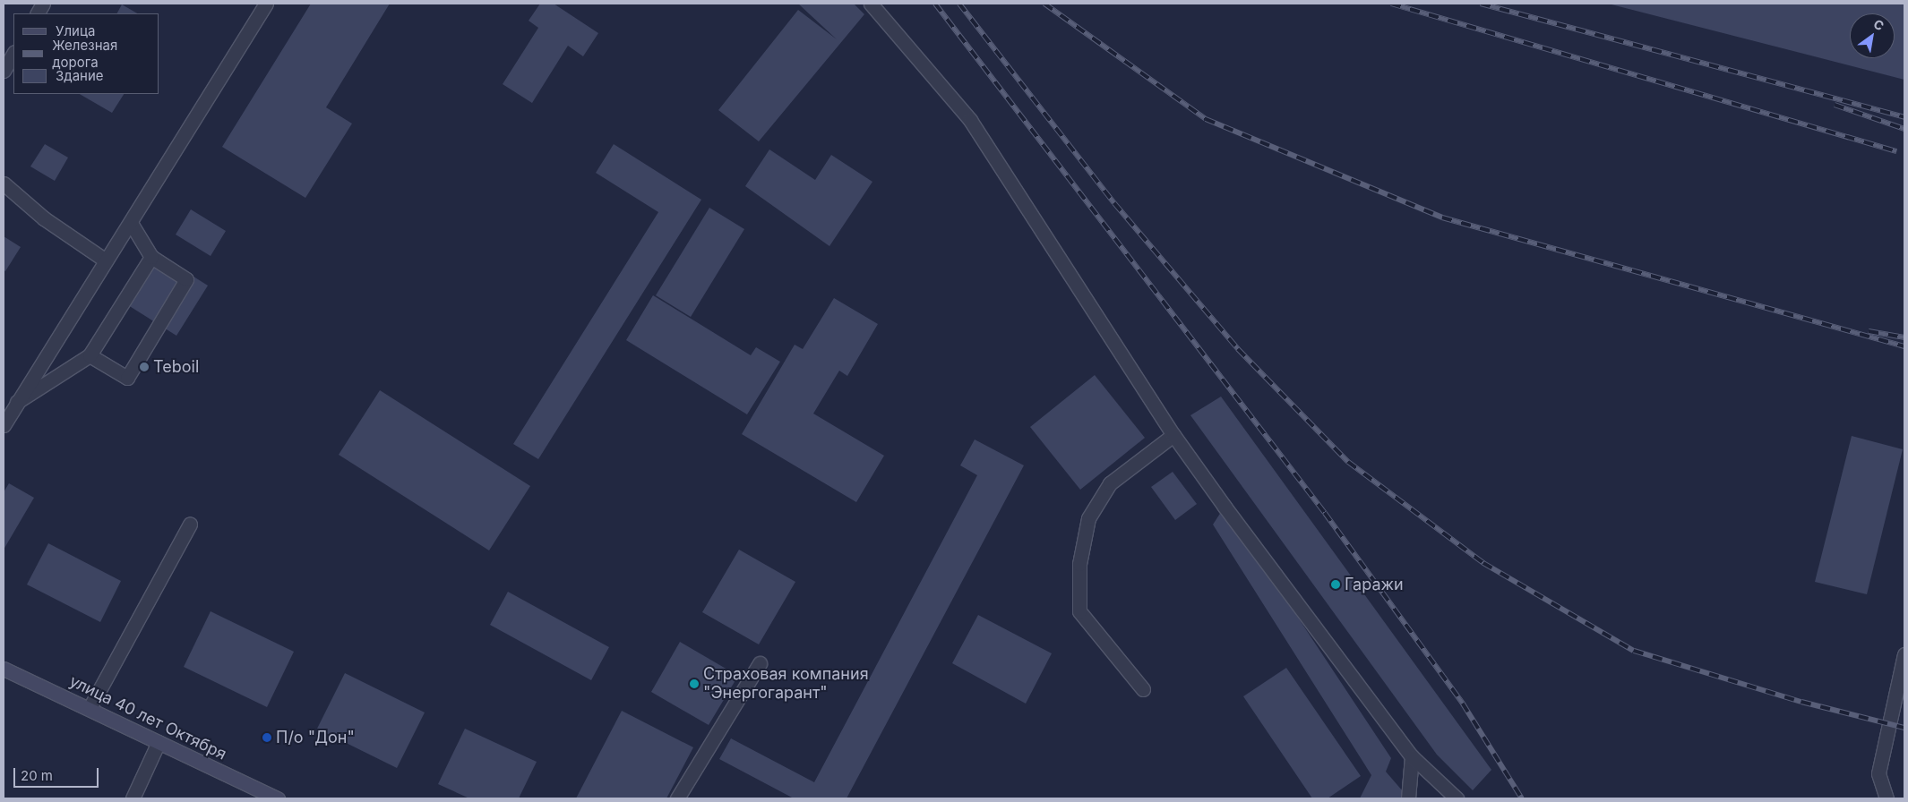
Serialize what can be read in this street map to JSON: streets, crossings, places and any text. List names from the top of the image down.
{
  "streets": {
    "main road": ["улица 40 лет Октября"]
  },
  "places": [
    "Teboil",
    "Гаражи",
    "Страховая компания \"Энергогарант\"",
    "П/о \"Дон\""
  ],
  "legend": ["Улица", "Железная дорога", "Здание"],
  "scale_bar": "20 m",
  "north": "top right"
}
